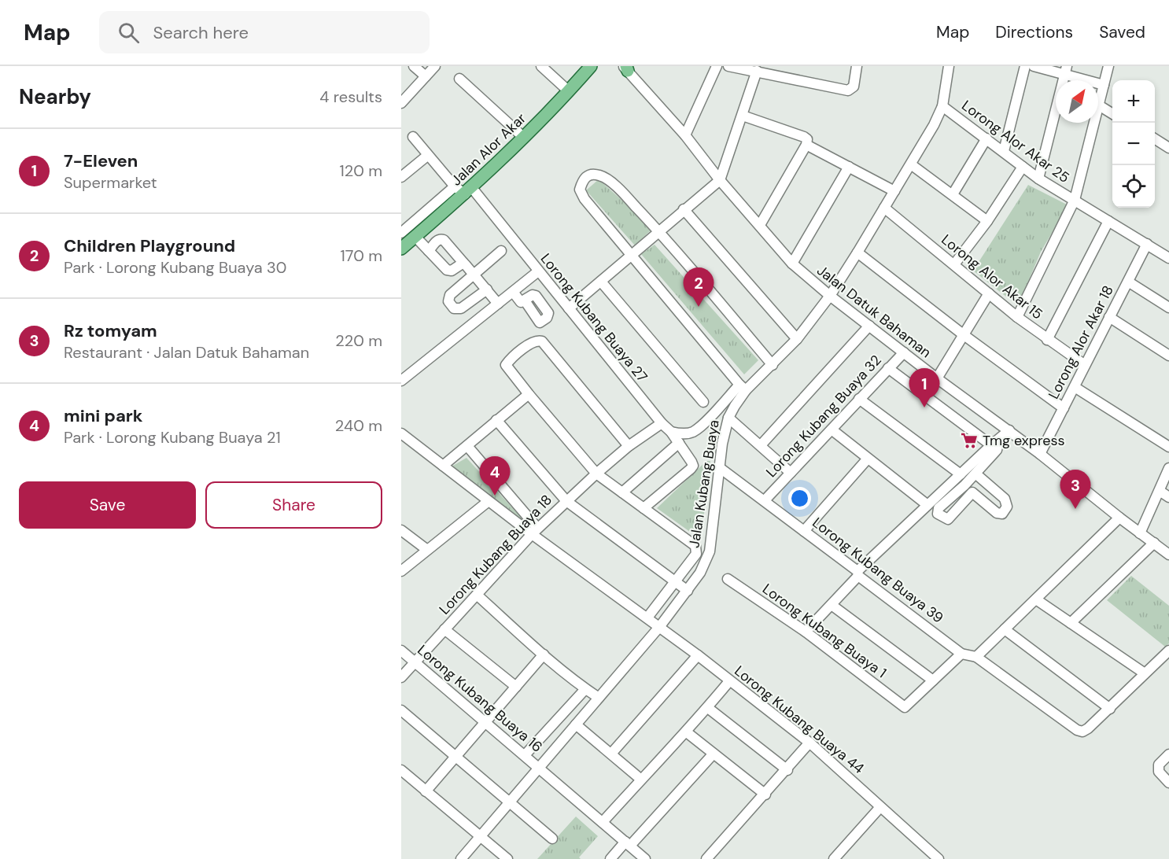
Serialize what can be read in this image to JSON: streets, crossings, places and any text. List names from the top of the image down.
{
  "streets": {
    "main road": ["Jalan Alor Akar"],
    "street": [
      "Lorong Alor Akar 25",
      "Lorong Alor Akar 15",
      "Jalan Datuk Bahaman",
      "Lorong Kubang Buaya 27",
      "Lorong Alor Akar 18",
      "Lorong Kubang Buaya 32",
      "Jalan Kubang Buaya",
      "Lorong Kubang Buaya 18",
      "Lorong Kubang Buaya 39",
      "Lorong Kubang Buaya 1",
      "Lorong Kubang Buaya 16",
      "Lorong Kubang Buaya 44"
    ]
  },
  "crossings": [
    ["Lorong Alor Akar 25", "Lorong Alor Akar 18"],
    ["Lorong Alor Akar 25", "Jalan Kubang Buaya"],
    ["Jalan Alor Akar", "Lorong Kubang Buaya 27"],
    ["Lorong Alor Akar 15", "Lorong Alor Akar 18"],
    ["Lorong Alor Akar 15", "Jalan Kubang Buaya"],
    ["Jalan Datuk Bahaman", "Lorong Alor Akar 18"],
    ["Jalan Datuk Bahaman", "Lorong Kubang Buaya 32"],
    ["Jalan Datuk Bahaman", "Jalan Kubang Buaya"],
    ["Lorong Kubang Buaya 27", "Lorong Kubang Buaya 18"],
    ["Lorong Kubang Buaya 32", "Lorong Kubang Buaya 39"],
    ["Jalan Kubang Buaya", "Lorong Kubang Buaya 39"],
    ["Jalan Kubang Buaya", "Lorong Kubang Buaya 16"],
    ["Jalan Kubang Buaya", "Lorong Kubang Buaya 44"],
    ["Lorong Kubang Buaya 18", "Lorong Kubang Buaya 16"],
    ["Lorong Kubang Buaya 18", "Lorong Kubang Buaya 44"]
  ],
  "places": {
    "supermarket": ["Tmg express"]
  },
  "north": "top right",
  "page": {
    "header": "Map",
    "search": "Search here",
    "nav": ["Map", "Directions", "Saved"],
    "heading": ["Nearby", "4 results"],
    "map_buttons": ["+", "−"],
    "list": [
      {
        "mark": "1",
        "name": "7-Eleven",
        "note": "Supermarket",
        "value": "120 m"
      },
      {
        "mark": "2",
        "name": "Children Playground",
        "note": "Park · Lorong Kubang Buaya 30",
        "value": "170 m"
      },
      {
        "mark": "3",
        "name": "Rz tomyam",
        "note": "Restaurant · Jalan Datuk Bahaman",
        "value": "220 m"
      },
      {
        "mark": "4",
        "name": "mini park",
        "note": "Park · Lorong Kubang Buaya 21",
        "value": "240 m"
      }
    ],
    "pins": [
      "2",
      "1",
      "4",
      "3"
    ],
    "buttons": ["Save", "Share"]
  }
}
